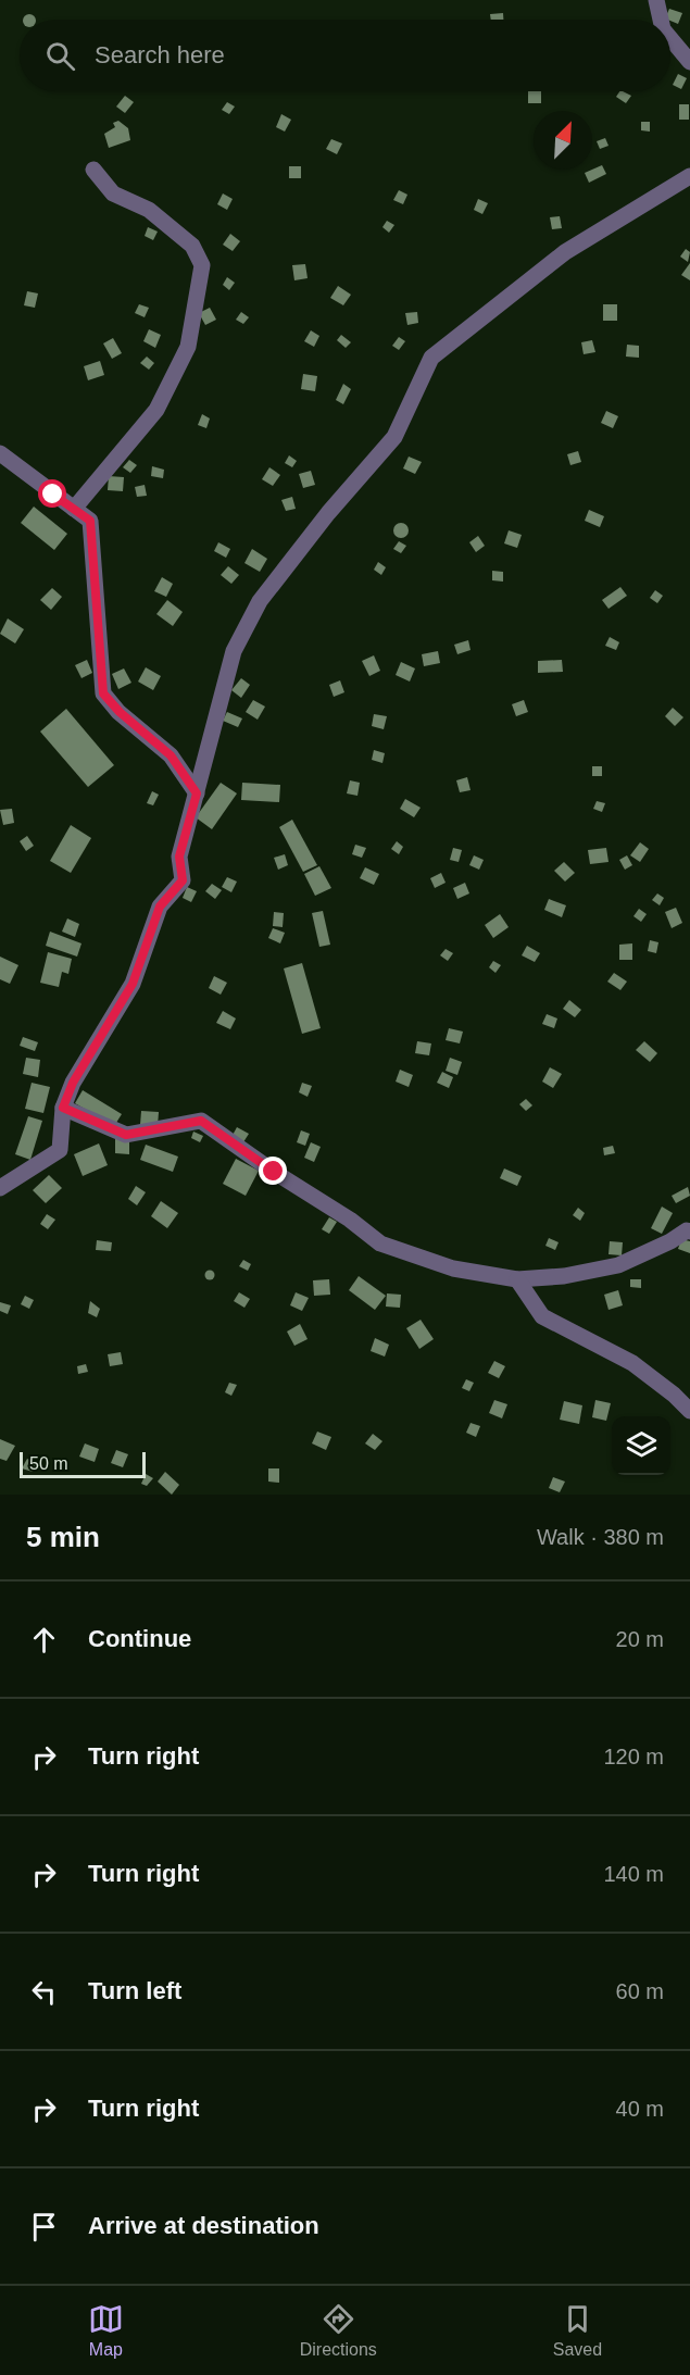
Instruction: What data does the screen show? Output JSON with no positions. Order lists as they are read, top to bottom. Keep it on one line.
{"scale_bar":"50 m","north":"top right","page":{"search":"Search here","scale":"50 m","heading":["5 min","Walk · 380 m"],"list":[["Continue","20 m"],["Turn right","120 m"],["Turn right","140 m"],["Turn left","60 m"],["Turn right","40 m"],"Arrive at destination"],"nav":["Map","Directions","Saved"]}}
